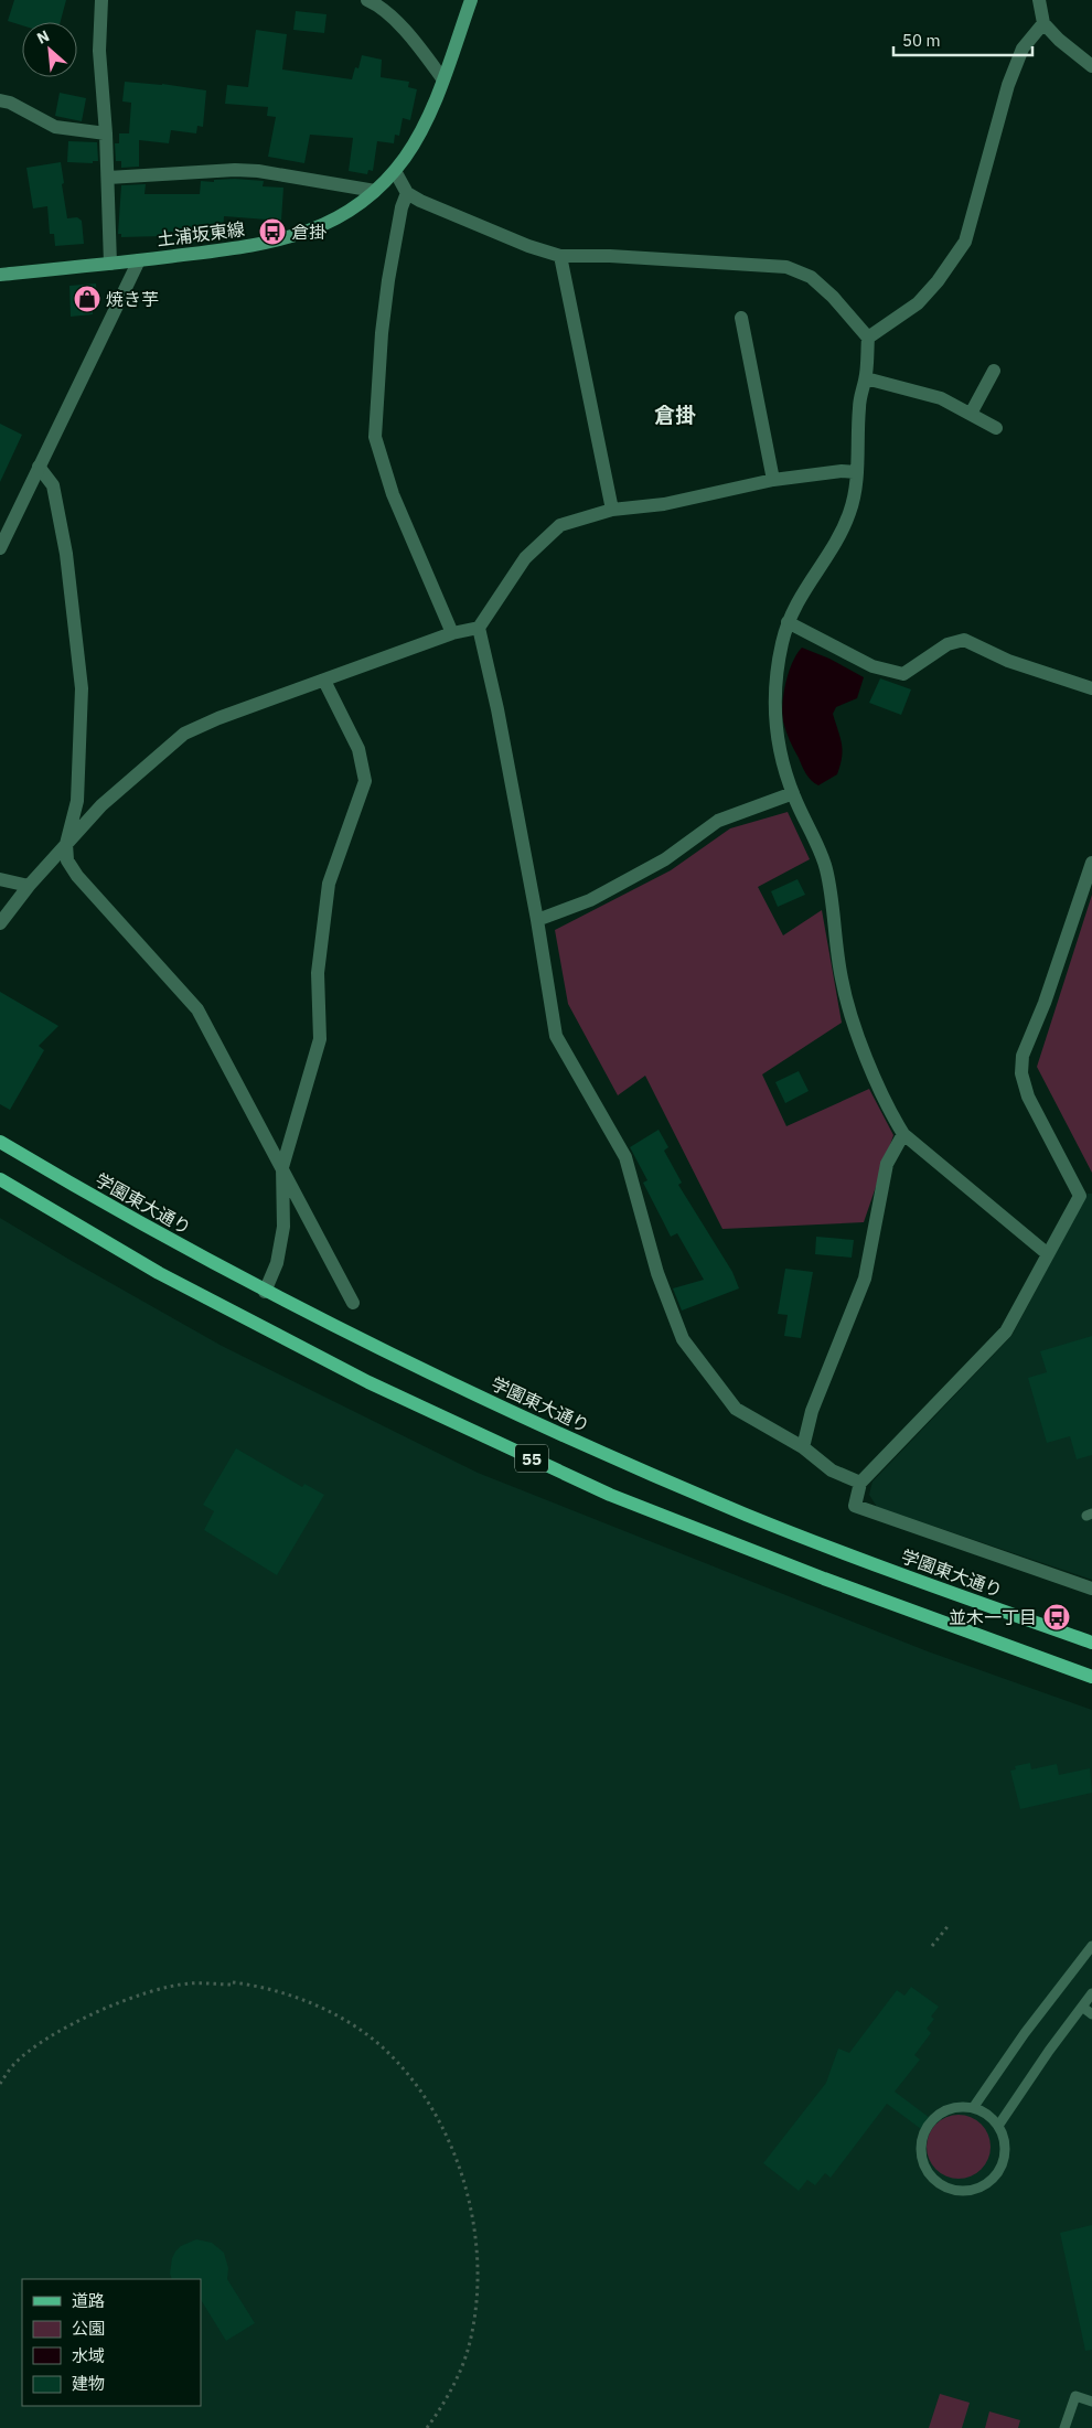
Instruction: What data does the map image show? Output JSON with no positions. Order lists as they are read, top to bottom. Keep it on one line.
{"streets":{"main road":["土浦坂東線","学園東大通り","55"]},"districts":["倉掛"],"places":{"bus stop":["倉掛","並木一丁目"],"shop":["焼き芋"]},"legend":["道路","公園","水域","建物"],"scale_bar":"50 m","north":"top left"}
